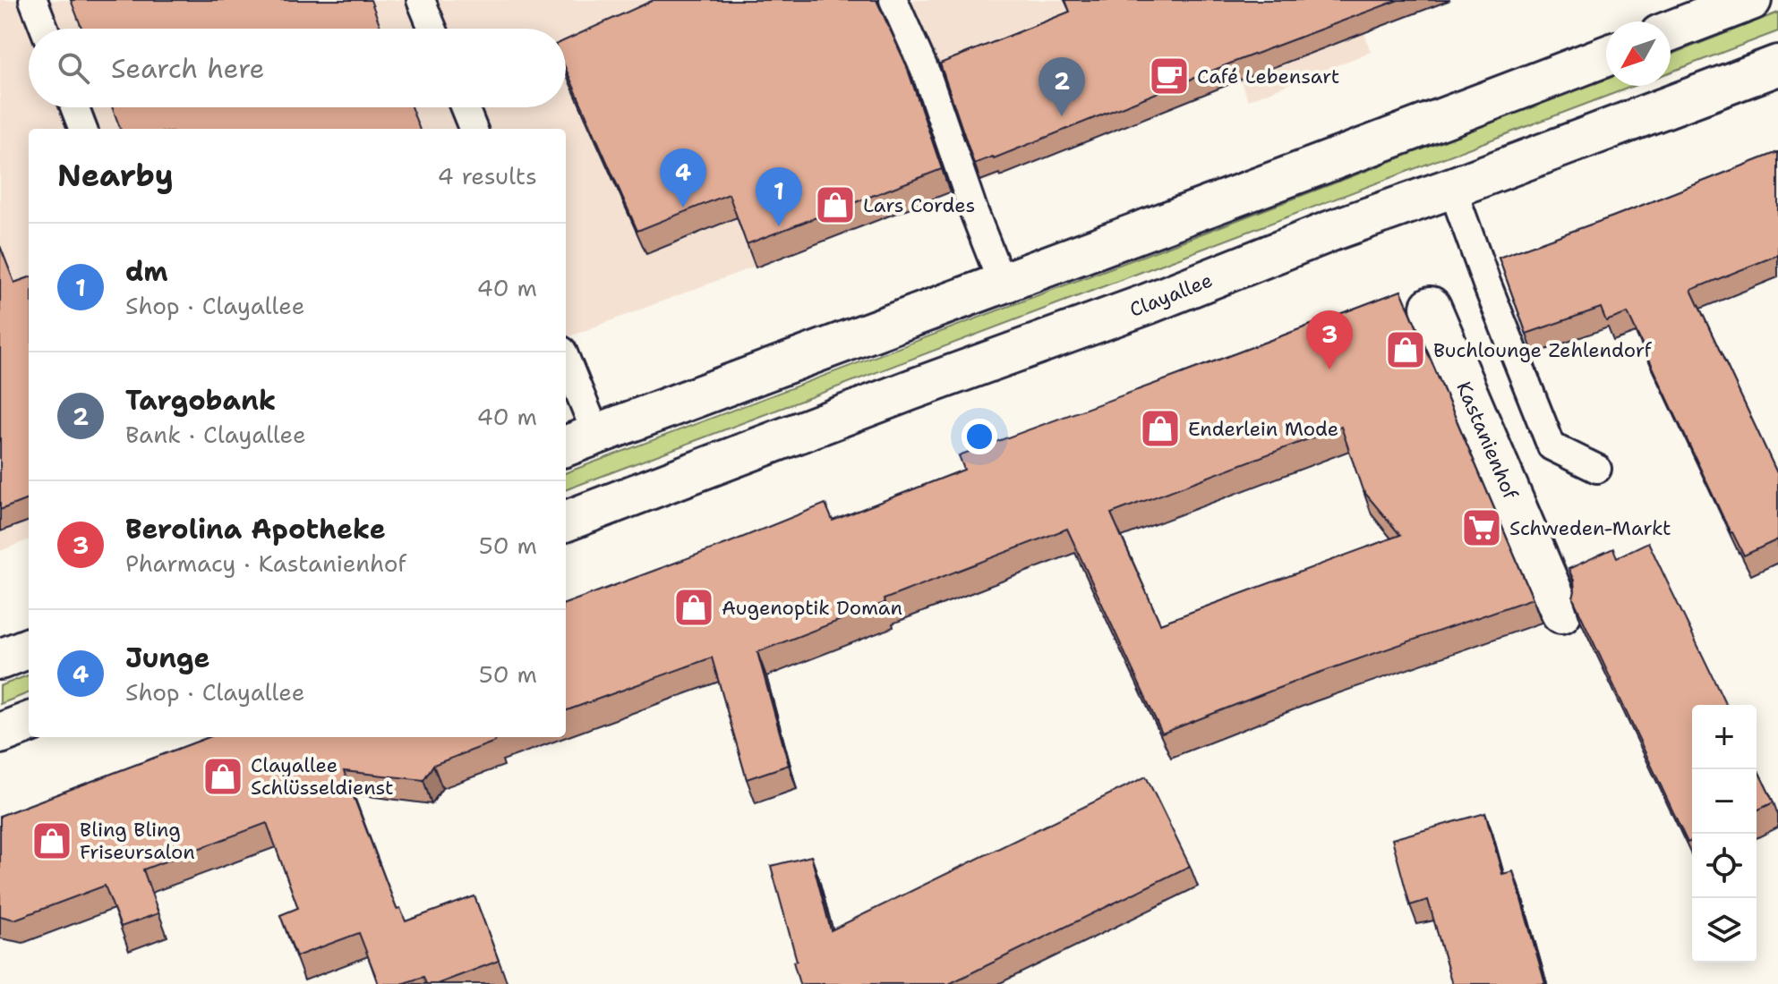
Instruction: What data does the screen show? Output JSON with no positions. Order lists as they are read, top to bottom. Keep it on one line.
{"streets":{"main road":["Clayallee","Kastanienhof"]},"places":{"cafe":["Café Lebensart"],"shop":["Lars Cordes","Buchlounge Zehlendorf","Enderlein Mode","Augenoptik Doman","Clayallee Schlüsseldienst","Bling Bling Friseursalon"],"supermarket":["Schweden-Markt"]},"north":"bottom left","page":{"search":"Search here","pins":["2","4","1","3"],"heading":["Nearby","4 results"],"list":[{"mark":"1","name":"dm","note":"Shop · Clayallee","value":"40 m"},{"mark":"2","name":"Targobank","note":"Bank · Clayallee","value":"40 m"},{"mark":"3","name":"Berolina Apotheke","note":"Pharmacy · Kastanienhof","value":"50 m"},{"mark":"4","name":"Junge","note":"Shop · Clayallee","value":"50 m"}],"map_buttons":["+","−"]}}
